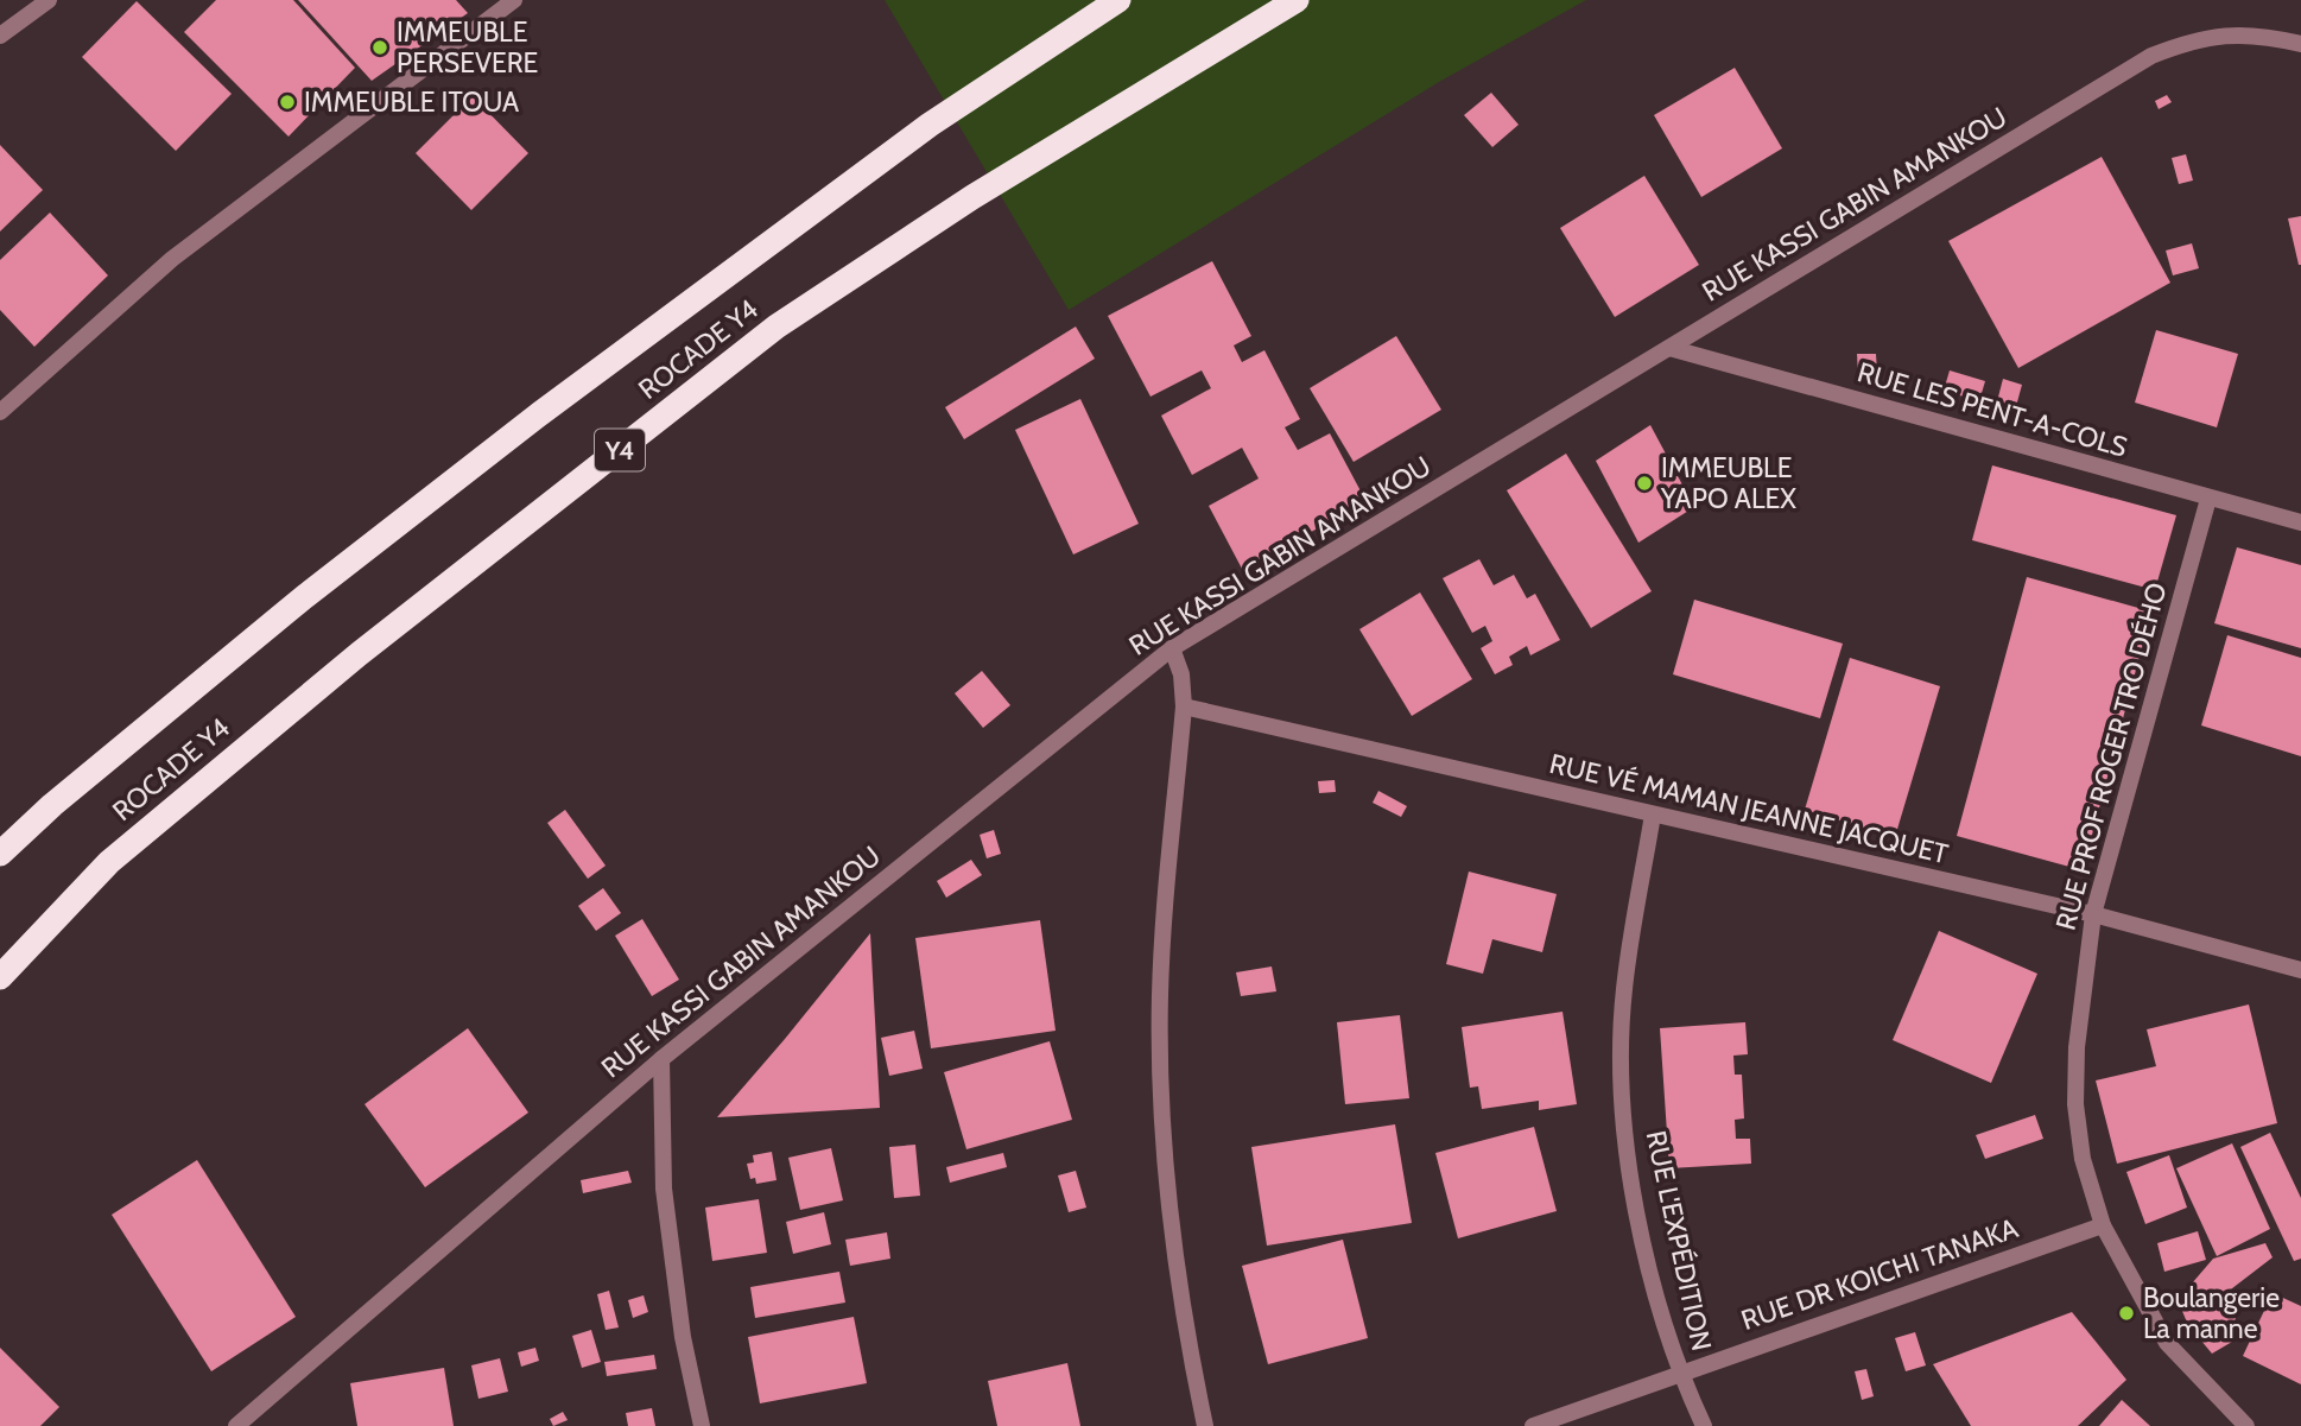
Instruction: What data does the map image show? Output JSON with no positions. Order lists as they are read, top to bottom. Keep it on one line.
{"streets":{"highway":["ROCADE Y4","Y4"],"street":["RUE KASSI GABIN AMANKOU","RUE LES PENT-A-COLS","RUE PROF ROGER TRO DÉHO","RUE VÉ MAMAN JEANNE JACQUET","RUE L'EXPÉDITION","RUE DR KOICHI TANAKA"]},"crossings":[["RUE KASSI GABIN AMANKOU","RUE LES PENT-A-COLS"],["RUE LES PENT-A-COLS","RUE PROF ROGER TRO DÉHO"],["RUE PROF ROGER TRO DÉHO","RUE VÉ MAMAN JEANNE JACQUET"],["RUE PROF ROGER TRO DÉHO","RUE DR KOICHI TANAKA"],["RUE VÉ MAMAN JEANNE JACQUET","RUE L'EXPÉDITION"],["RUE L'EXPÉDITION","RUE DR KOICHI TANAKA"]],"places":["IMMEUBLE PERSEVERE","IMMEUBLE ITOUA","IMMEUBLE YAPO ALEX","Boulangerie La manne"]}
